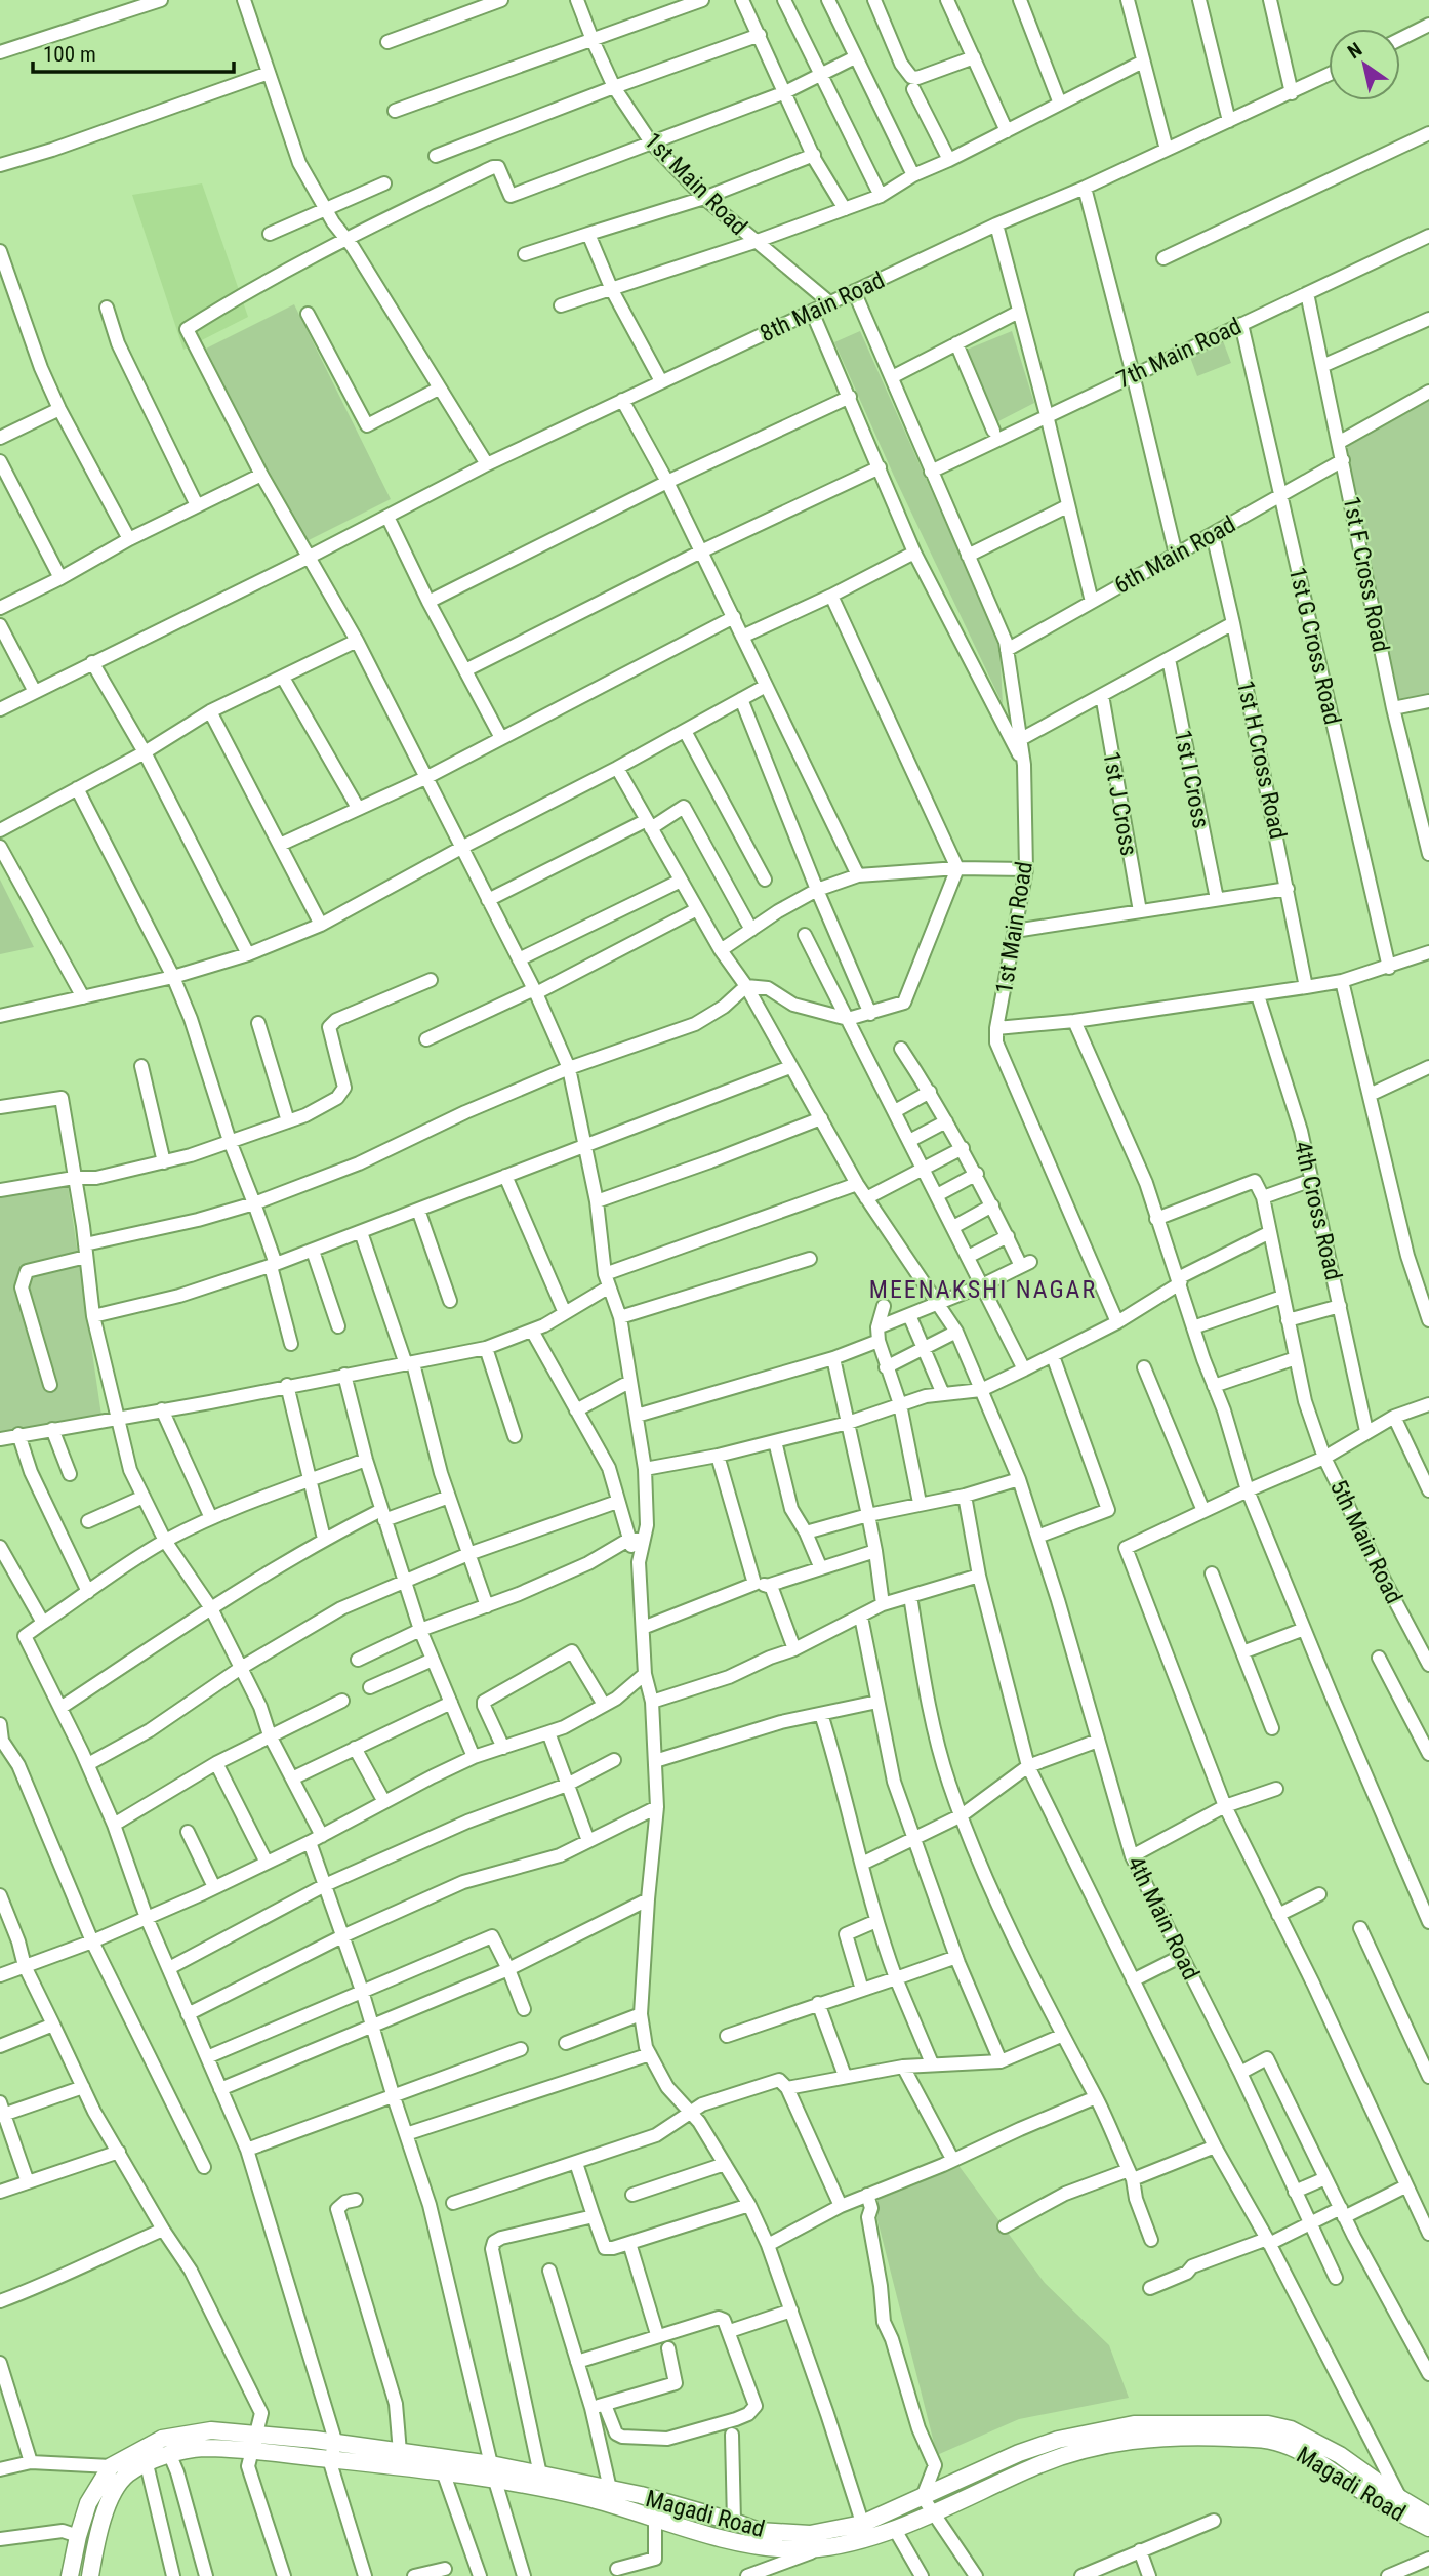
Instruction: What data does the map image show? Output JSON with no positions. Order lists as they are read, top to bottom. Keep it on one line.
{"streets":{"main road":["Magadi Road"],"street":["1st Main Road","8th Main Road","7th Main Road","6th Main Road","1st F Cross Road","1st G Cross Road","1st H Cross Road","1st I Cross","1st J Cross","4th Cross Road","5th Main Road","4th Main Road"]},"crossings":[["1st Main Road","8th Main Road"],["1st Main Road","7th Main Road"],["1st Main Road","6th Main Road"],["1st Main Road","1st G Cross Road"],["1st Main Road","1st H Cross Road"],["1st Main Road","4th Cross Road"],["7th Main Road","1st F Cross Road"],["7th Main Road","1st G Cross Road"],["6th Main Road","1st F Cross Road"],["6th Main Road","1st G Cross Road"],["6th Main Road","1st H Cross Road"]],"districts":["MEENAKSHI NAGAR"],"scale_bar":"100 m","north":"top left"}
